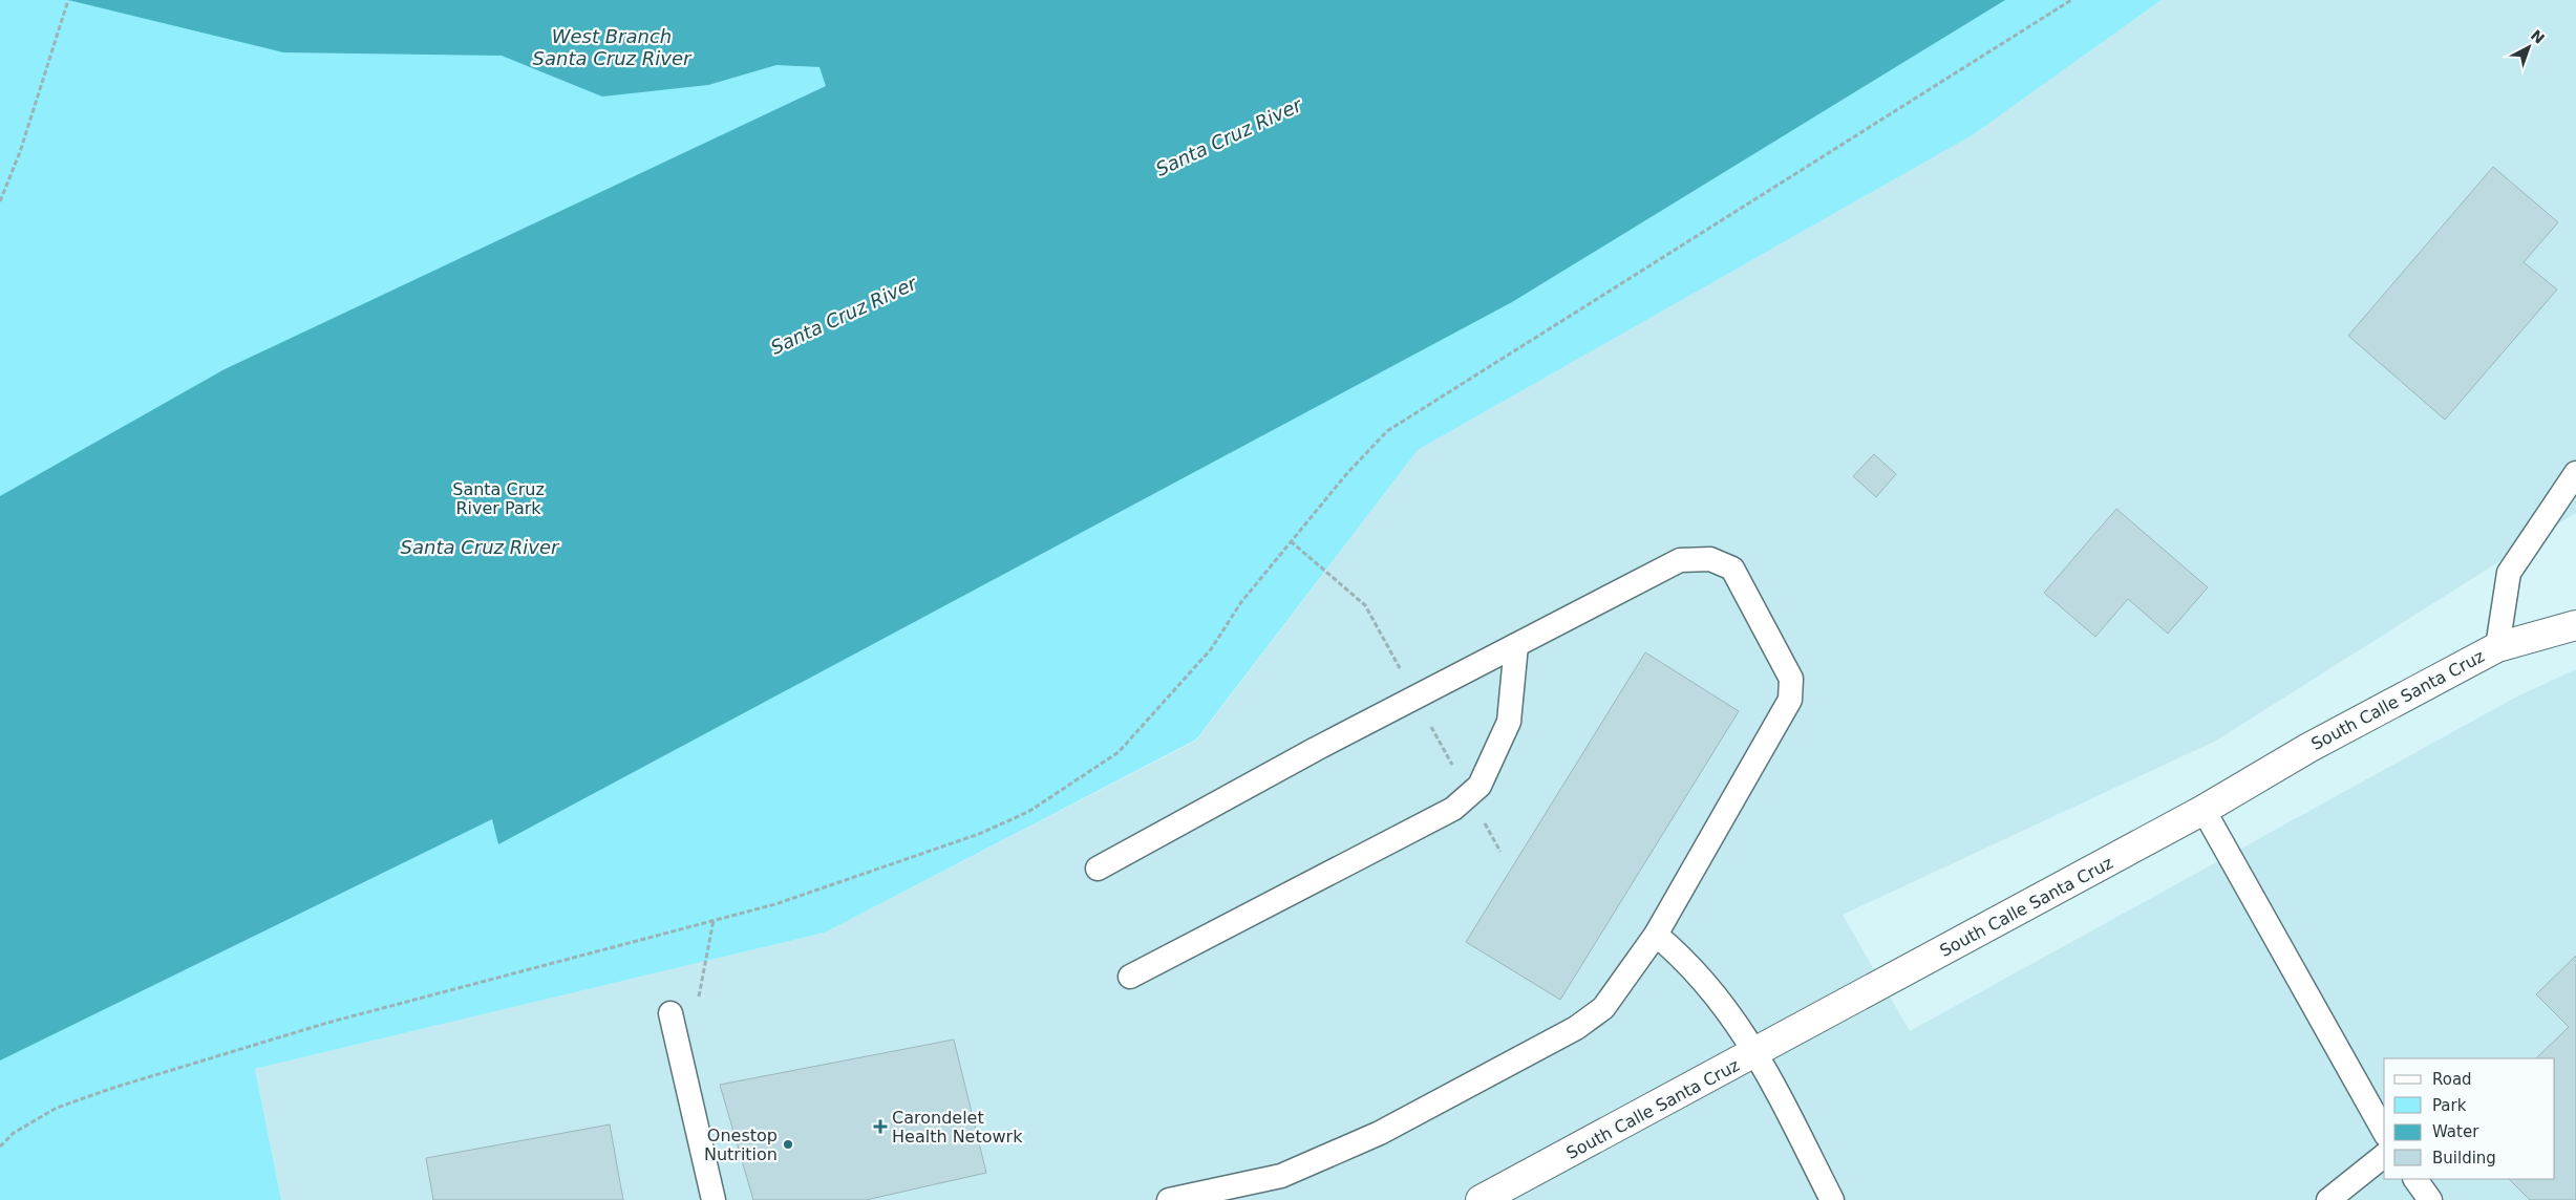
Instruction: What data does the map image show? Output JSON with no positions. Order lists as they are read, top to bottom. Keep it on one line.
{"streets":{"street":["South Calle Santa Cruz"]},"water":["West Branch Santa Cruz River","Santa Cruz River"],"parks":["Santa Cruz River Park"],"places":{"health":["Carondelet Health Netowrk"],"other":["Onestop Nutrition"]},"legend":["Road","Park","Water","Building"],"north":"top right"}
